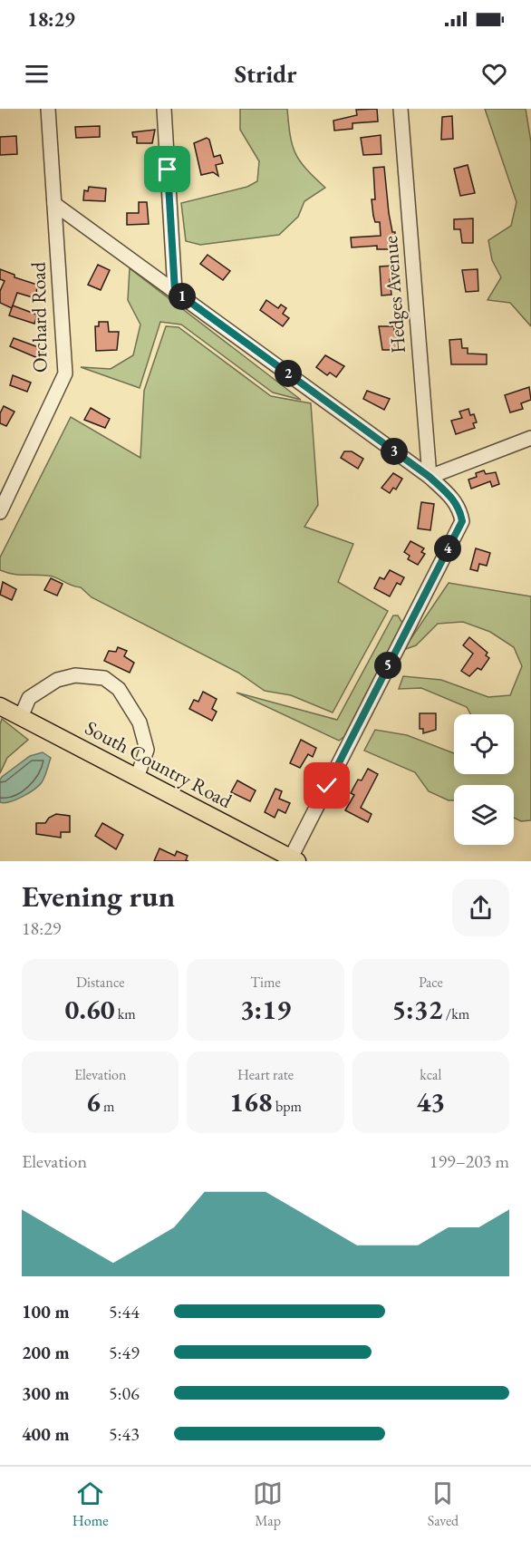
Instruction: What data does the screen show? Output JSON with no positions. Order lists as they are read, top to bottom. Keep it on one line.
{"streets":{"main road":["South Country Road"],"street":["Hedges Avenue","Orchard Road"]},"page":{"status":"18:29","header":"Stridr","pins":["1","2","3","4","5"],"heading":["Evening run","18:29"],"stats":[["Distance","0.60 km"],["Time","3:19"],["Pace","5:32 /km"],["Elevation","6 m"],["Heart rate","168 bpm"],["kcal","43"]],"chart":["Elevation","199–203 m"],"list":[{"name":"100 m","note":"5:44"},{"name":"200 m","note":"5:49"},{"name":"300 m","note":"5:06"},{"name":"400 m","note":"5:43"}],"tabs":["Home","Map","Saved"]}}
